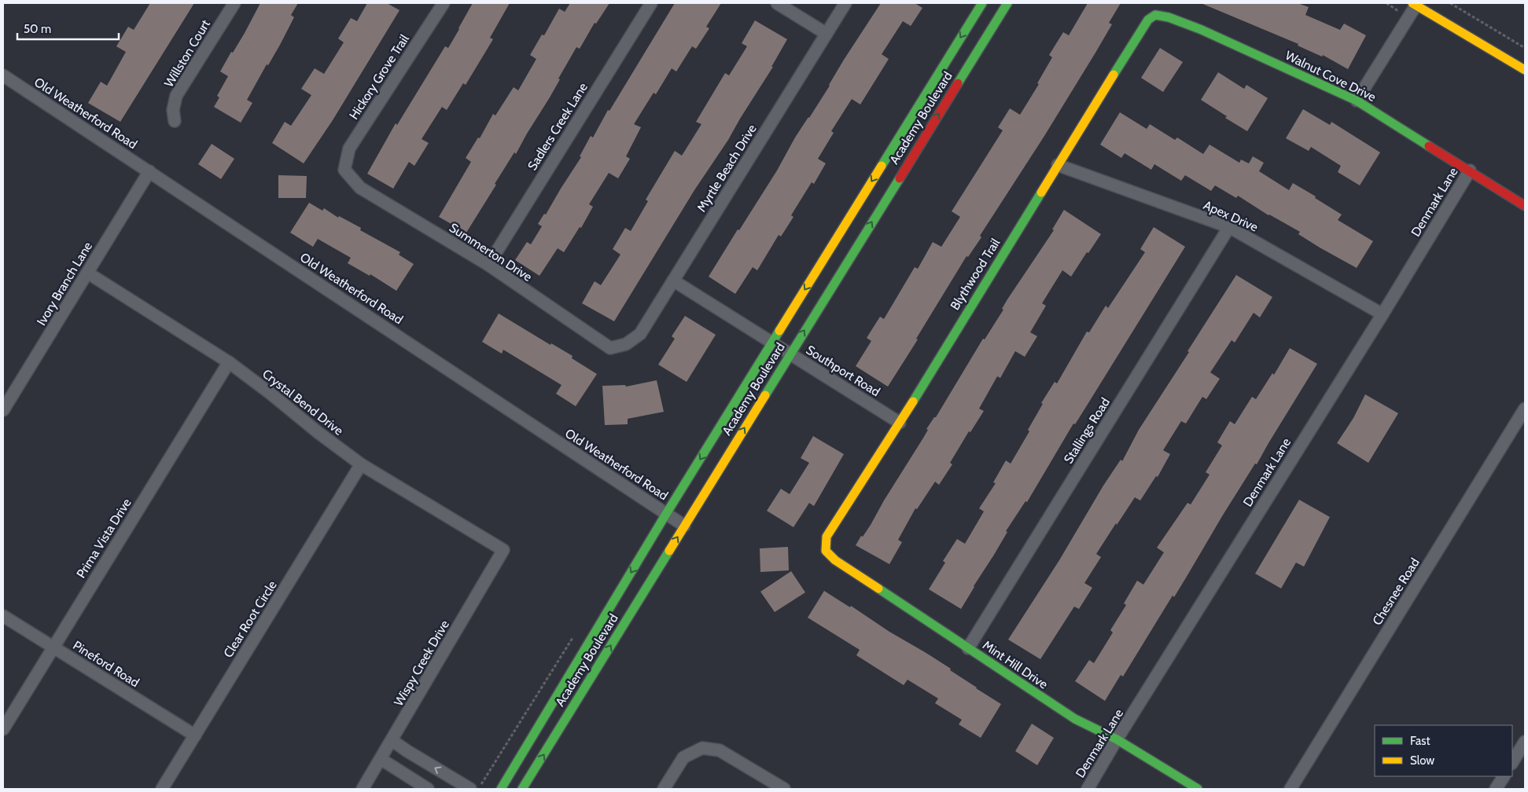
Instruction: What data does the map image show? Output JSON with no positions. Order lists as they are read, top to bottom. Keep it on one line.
{"streets":{"main road":["Walnut Cove Drive","Academy Boulevard","Blythwood Trail","Mint Hill Drive"],"street":["Willston Court","Hickory Grove Trail","Old Weatherford Road","Sadlers Creek Lane","Myrtle Beach Drive","Denmark Lane","Apex Drive","Summerton Drive","Ivory Branch Lane","Southport Road","Crystal Bend Drive","Stallings Road","Prima Vista Drive","Chesnee Road","Clear Root Circle","Wispy Creek Drive","Pineford Road"]},"crossings":[["Walnut Cove Drive","Denmark Lane"],["Walnut Cove Drive","Blythwood Trail"],["Hickory Grove Trail","Summerton Drive"],["Old Weatherford Road","Academy Boulevard"],["Old Weatherford Road","Ivory Branch Lane"],["Academy Boulevard","Southport Road"],["Sadlers Creek Lane","Summerton Drive"],["Myrtle Beach Drive","Summerton Drive"],["Myrtle Beach Drive","Southport Road"],["Denmark Lane","Apex Drive"],["Denmark Lane","Mint Hill Drive"],["Apex Drive","Blythwood Trail"],["Apex Drive","Stallings Road"],["Blythwood Trail","Southport Road"],["Blythwood Trail","Mint Hill Drive"],["Ivory Branch Lane","Crystal Bend Drive"],["Crystal Bend Drive","Prima Vista Drive"],["Crystal Bend Drive","Clear Root Circle"],["Crystal Bend Drive","Wispy Creek Drive"],["Stallings Road","Mint Hill Drive"],["Prima Vista Drive","Pineford Road"],["Clear Root Circle","Pineford Road"]],"legend":["Fast","Slow"],"scale_bar":"50 m"}
